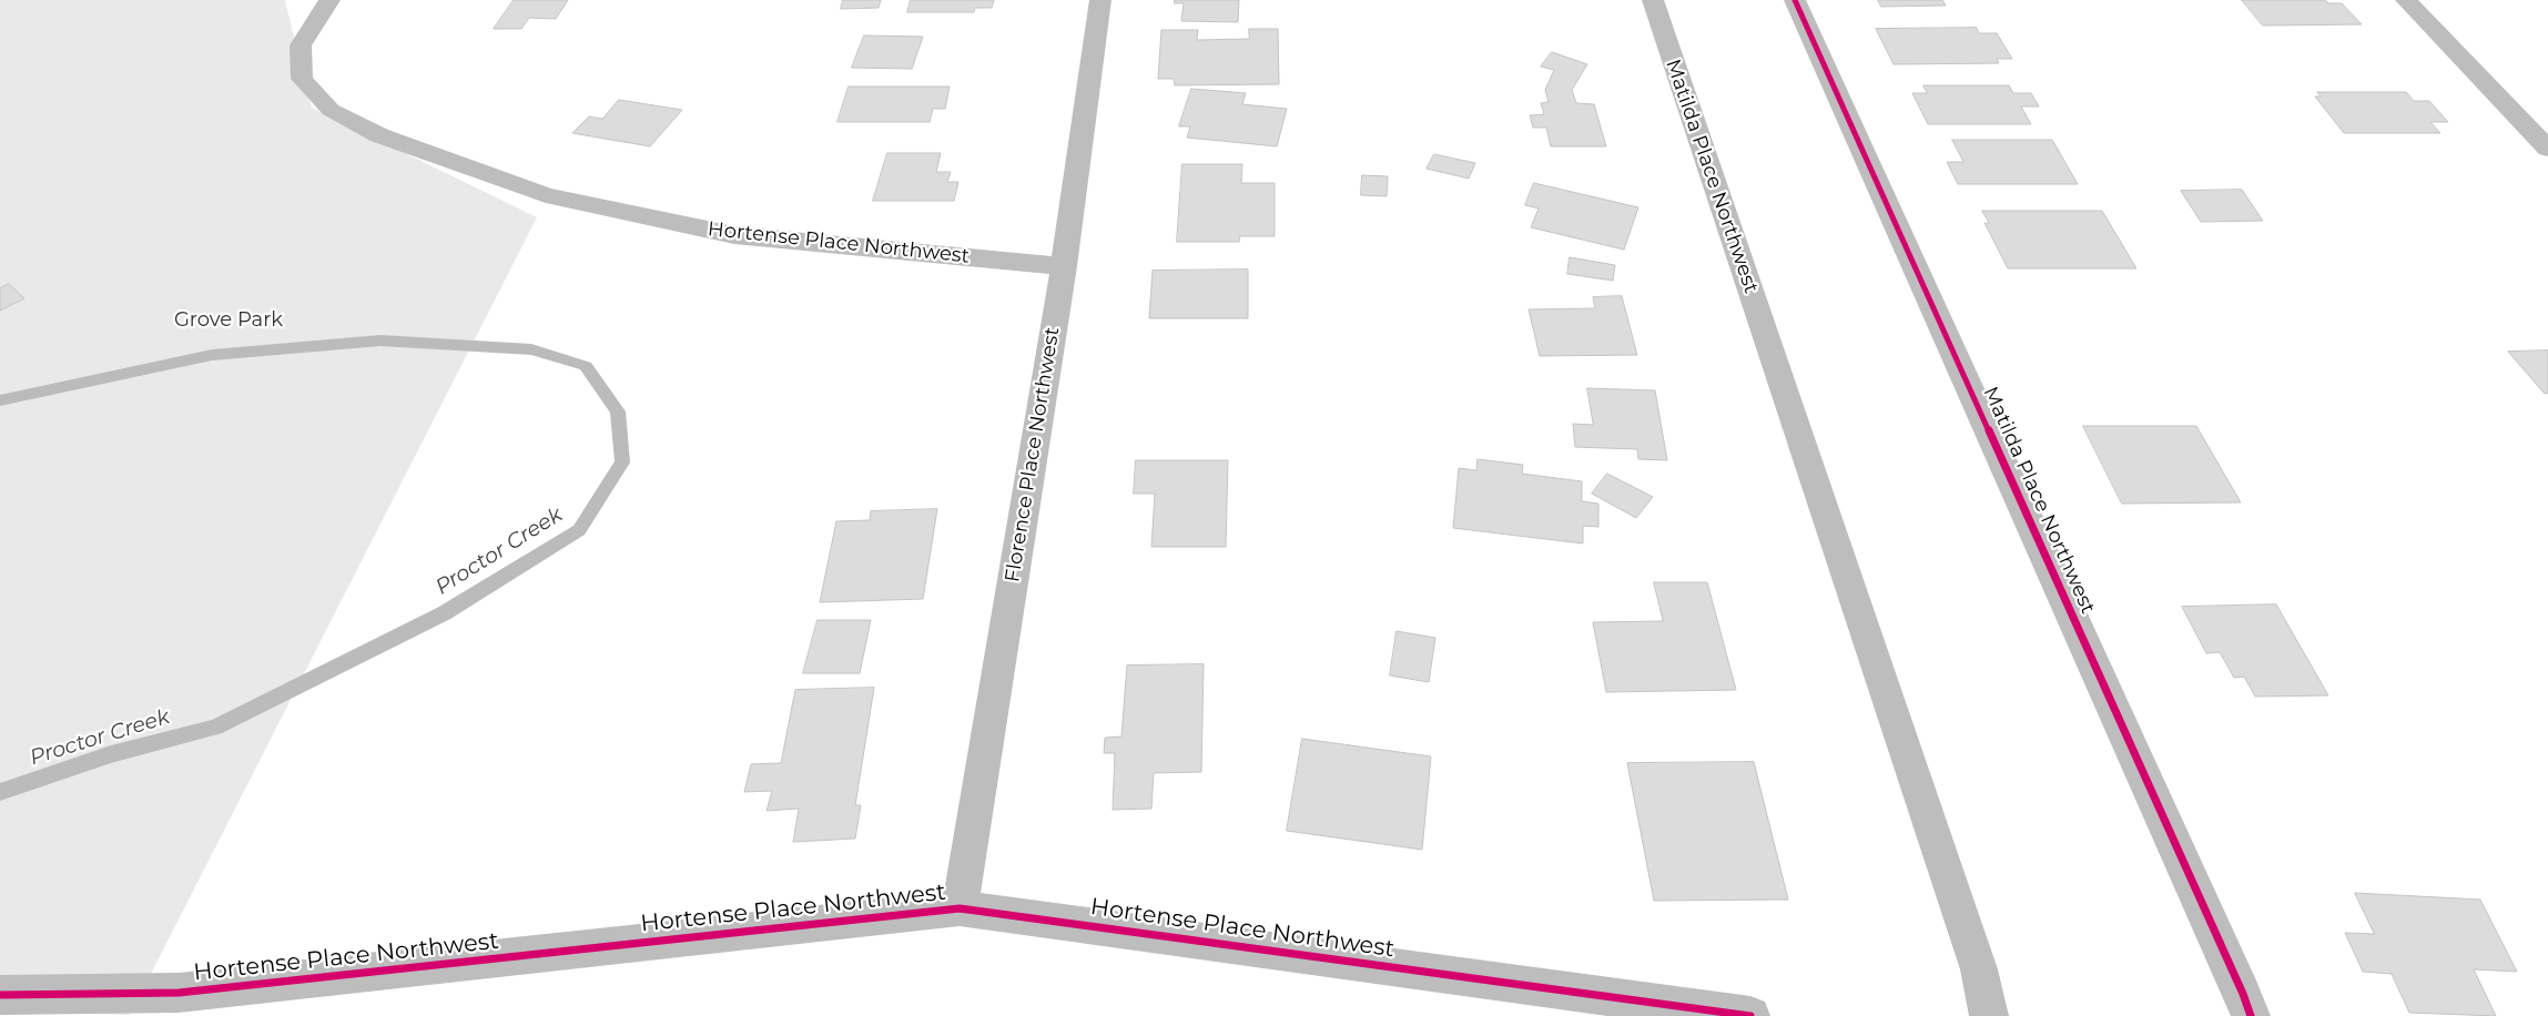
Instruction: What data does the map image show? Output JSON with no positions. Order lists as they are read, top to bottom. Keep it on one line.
{"streets":{"street":["Matilda Place Northwest","Hortense Place Northwest","Florence Place Northwest"]},"crossings":[["Hortense Place Northwest","Florence Place Northwest"]],"water":["Proctor Creek"],"parks":["Grove Park"]}
